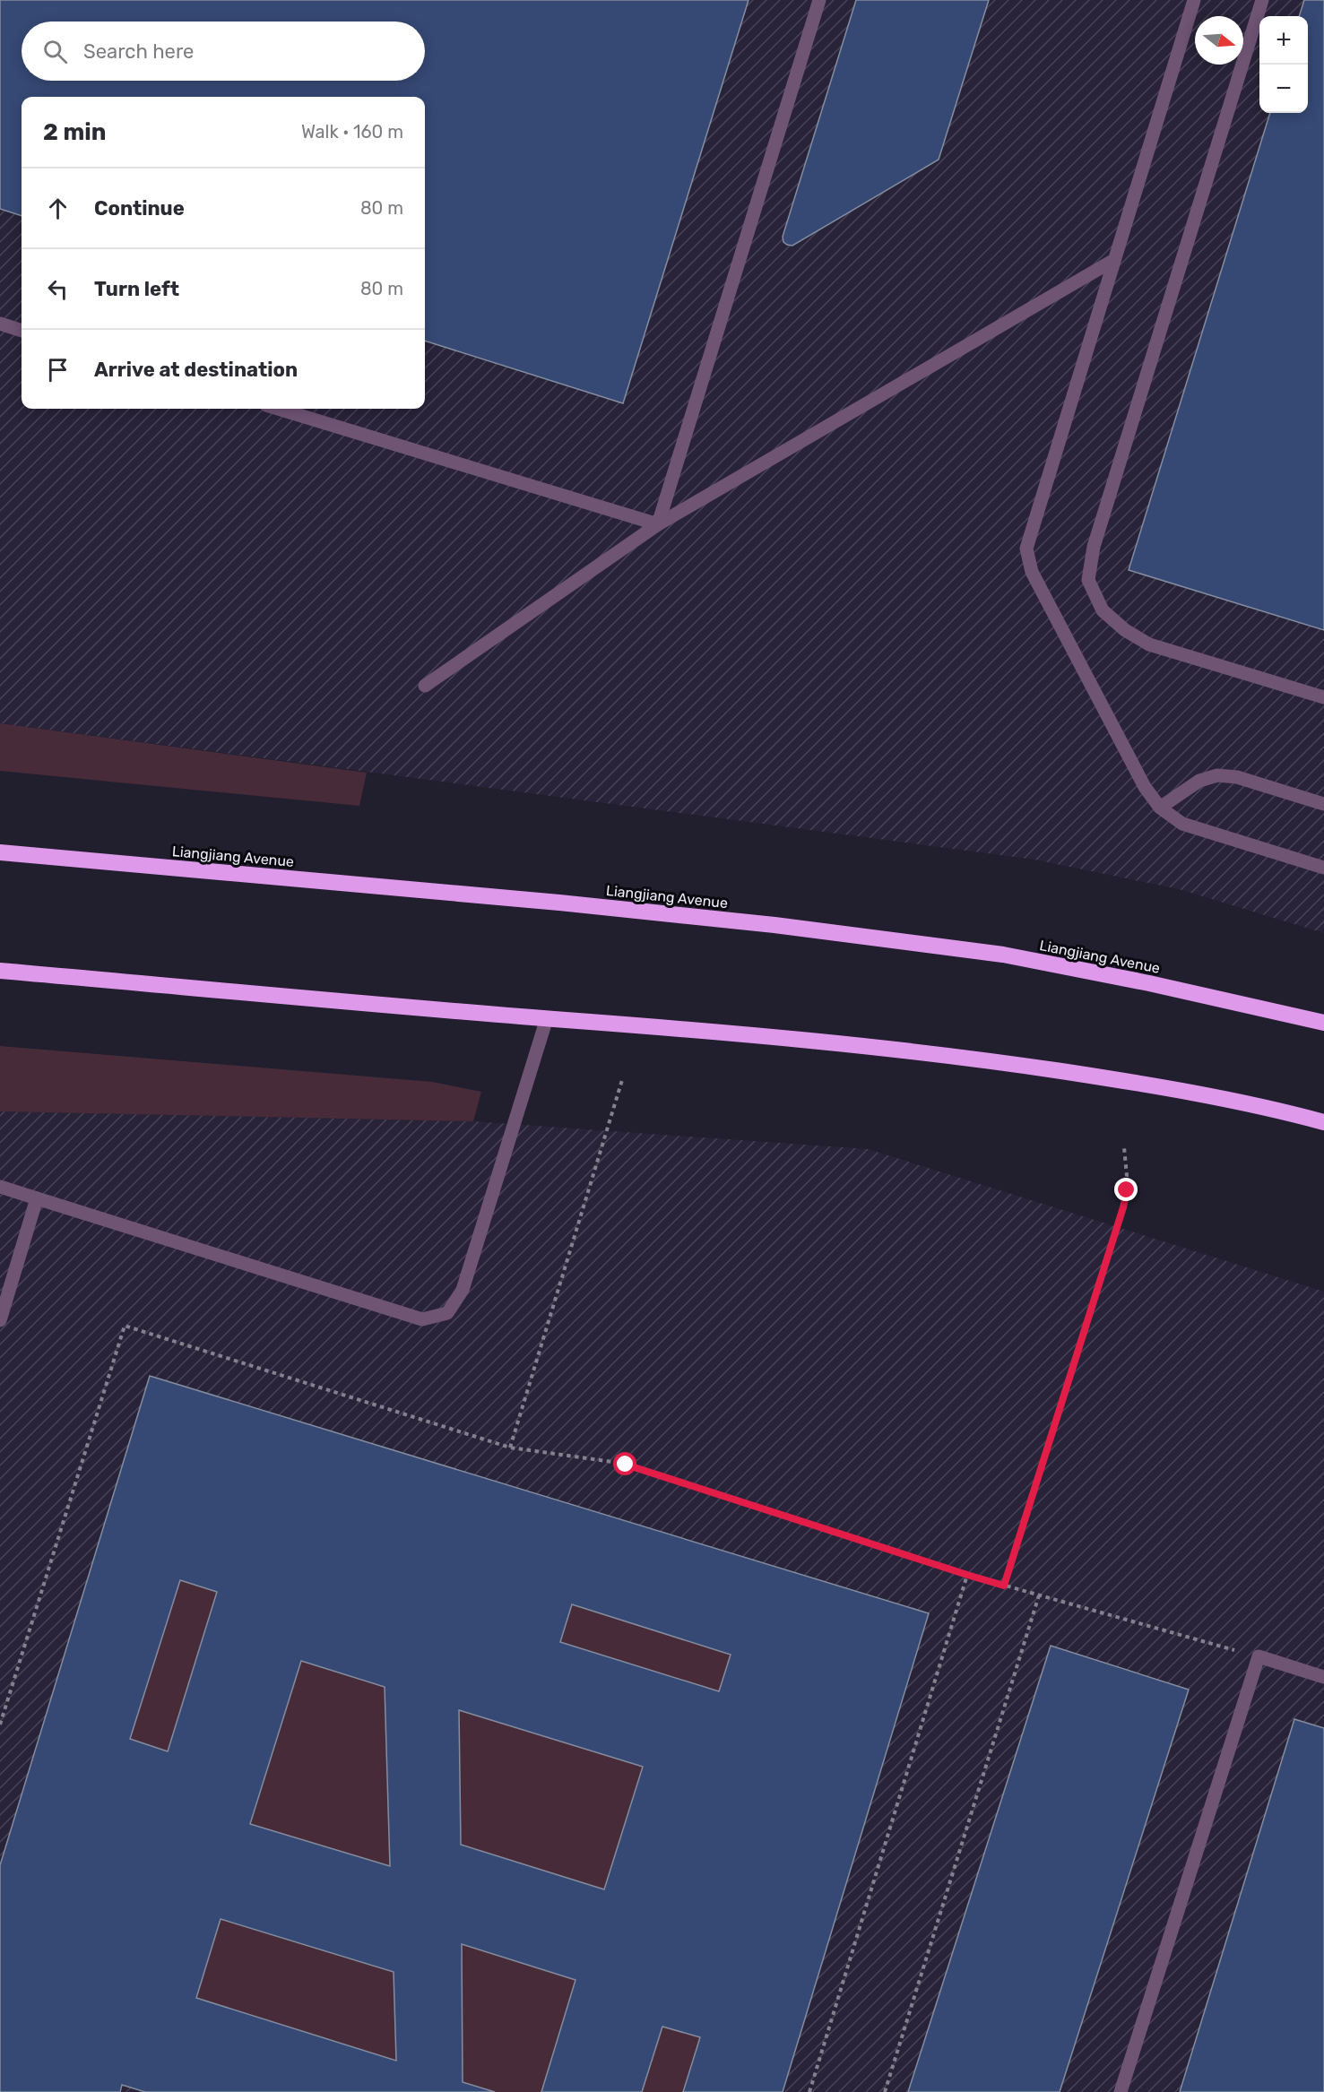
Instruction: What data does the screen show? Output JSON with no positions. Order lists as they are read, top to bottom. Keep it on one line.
{"streets":{"highway":["Liangjiang Avenue"]},"north":"right","page":{"map_buttons":["+","−"],"search":"Search here","heading":["2 min","Walk · 160 m"],"list":[["Continue","80 m"],["Turn left","80 m"],"Arrive at destination"]}}
